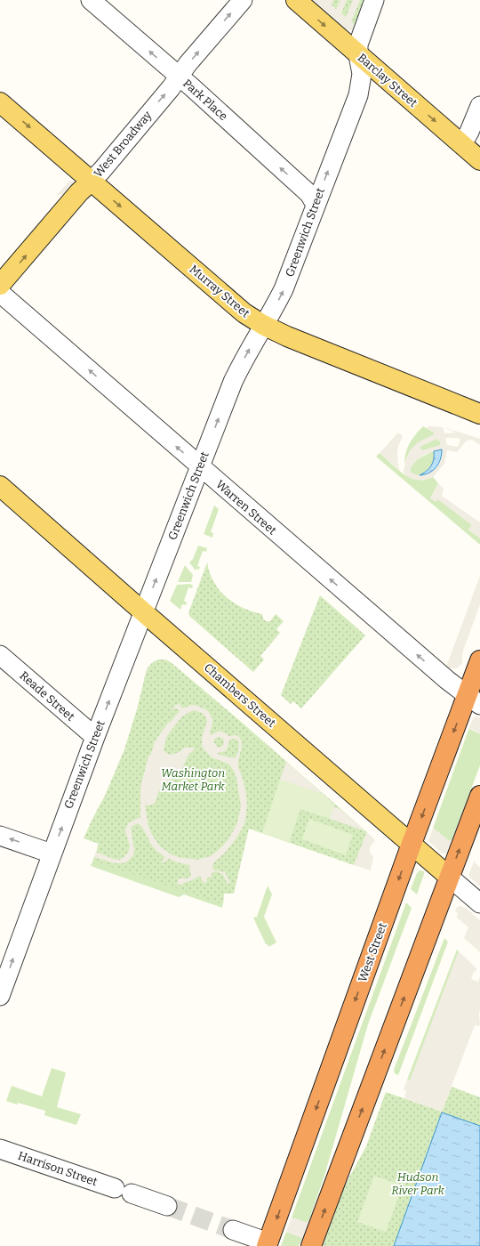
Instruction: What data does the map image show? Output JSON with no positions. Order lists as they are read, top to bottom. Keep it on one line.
{"streets":{"highway":["West Street"],"main road":["Barclay Street","West Broadway","Murray Street","Chambers Street"],"street":["Park Place","Greenwich Street","Warren Street","Reade Street","Harrison Street"]},"crossings":[["Barclay Street","Greenwich Street"],["Park Place","West Broadway"],["Park Place","Greenwich Street"],["West Broadway","Murray Street"],["Greenwich Street","Murray Street"],["Greenwich Street","Warren Street"],["Greenwich Street","Chambers Street"],["Greenwich Street","Reade Street"],["Warren Street","West Street"],["Chambers Street","West Street"]],"one_way":["Barclay Street","Park Place","West Broadway","Greenwich Street","Murray Street","Warren Street"],"parks":["Washington Market Park","Hudson River Park"]}
